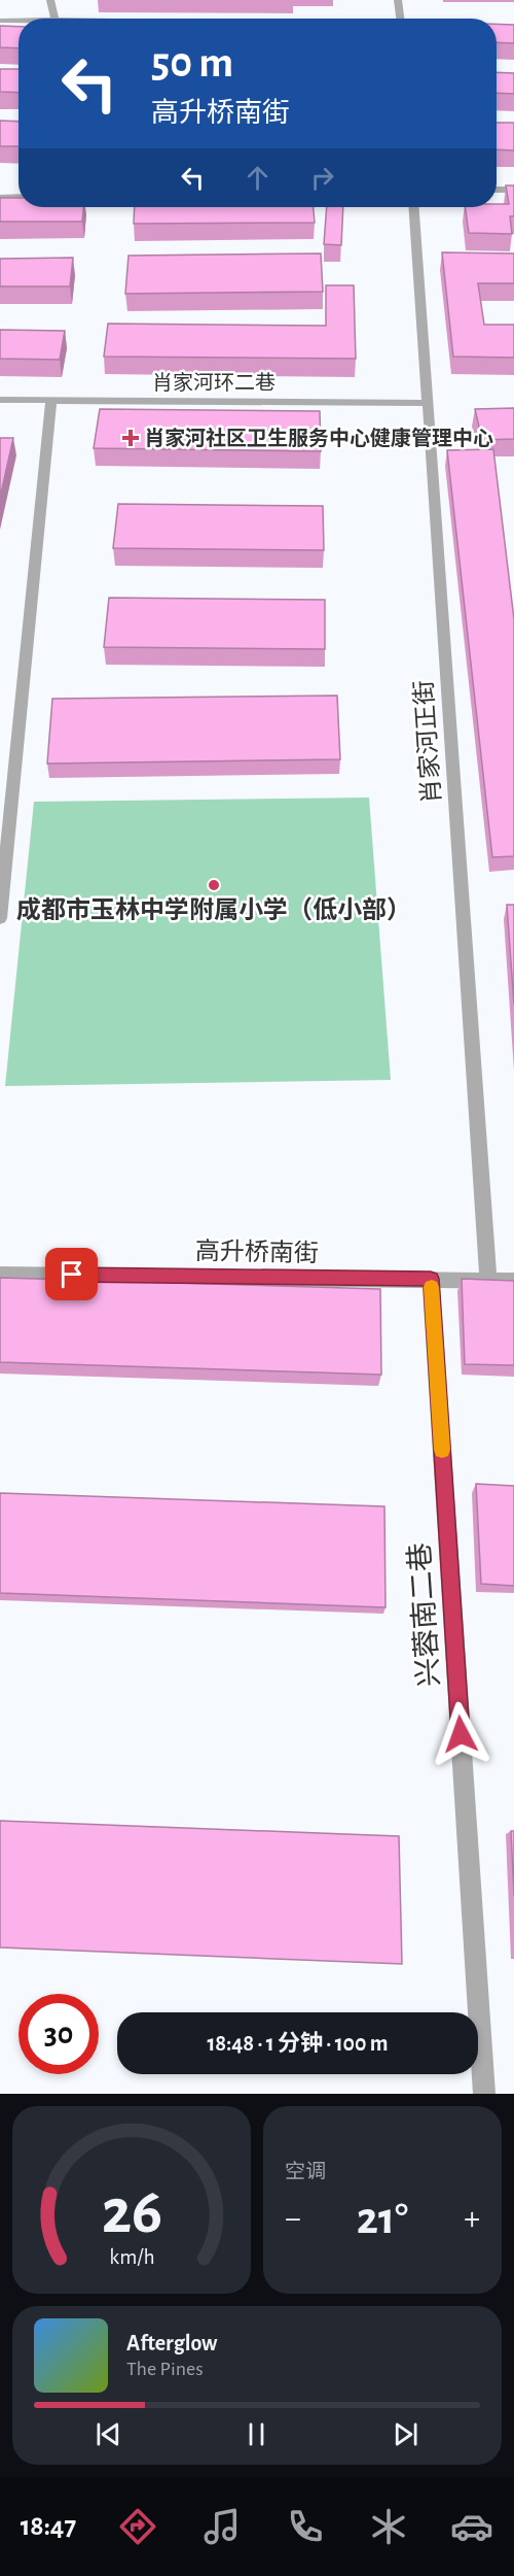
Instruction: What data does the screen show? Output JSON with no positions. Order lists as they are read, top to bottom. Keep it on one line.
{"streets":{"street":["肖家河环二巷","肖家河正街","高升桥南街","兴蓉南二巷"]},"crossings":[["肖家河环二巷","肖家河正街"],["肖家河正街","高升桥南街"],["高升桥南街","兴蓉南二巷"]],"places":{"health":["肖家河社区卫生服务中心健康管理中心"],"other":["成都市玉林中学附属小学（低小部）"]},"page":{"turn":["50 m","高升桥南街"],"limit":"30","trip":"18:48 · 1 分钟 · 100 m","tile":"空调","heat":["−","21°","+"],"song":["Afterglow","The Pines"],"tabs":"18:47","gauge":["26","km/h"]}}
